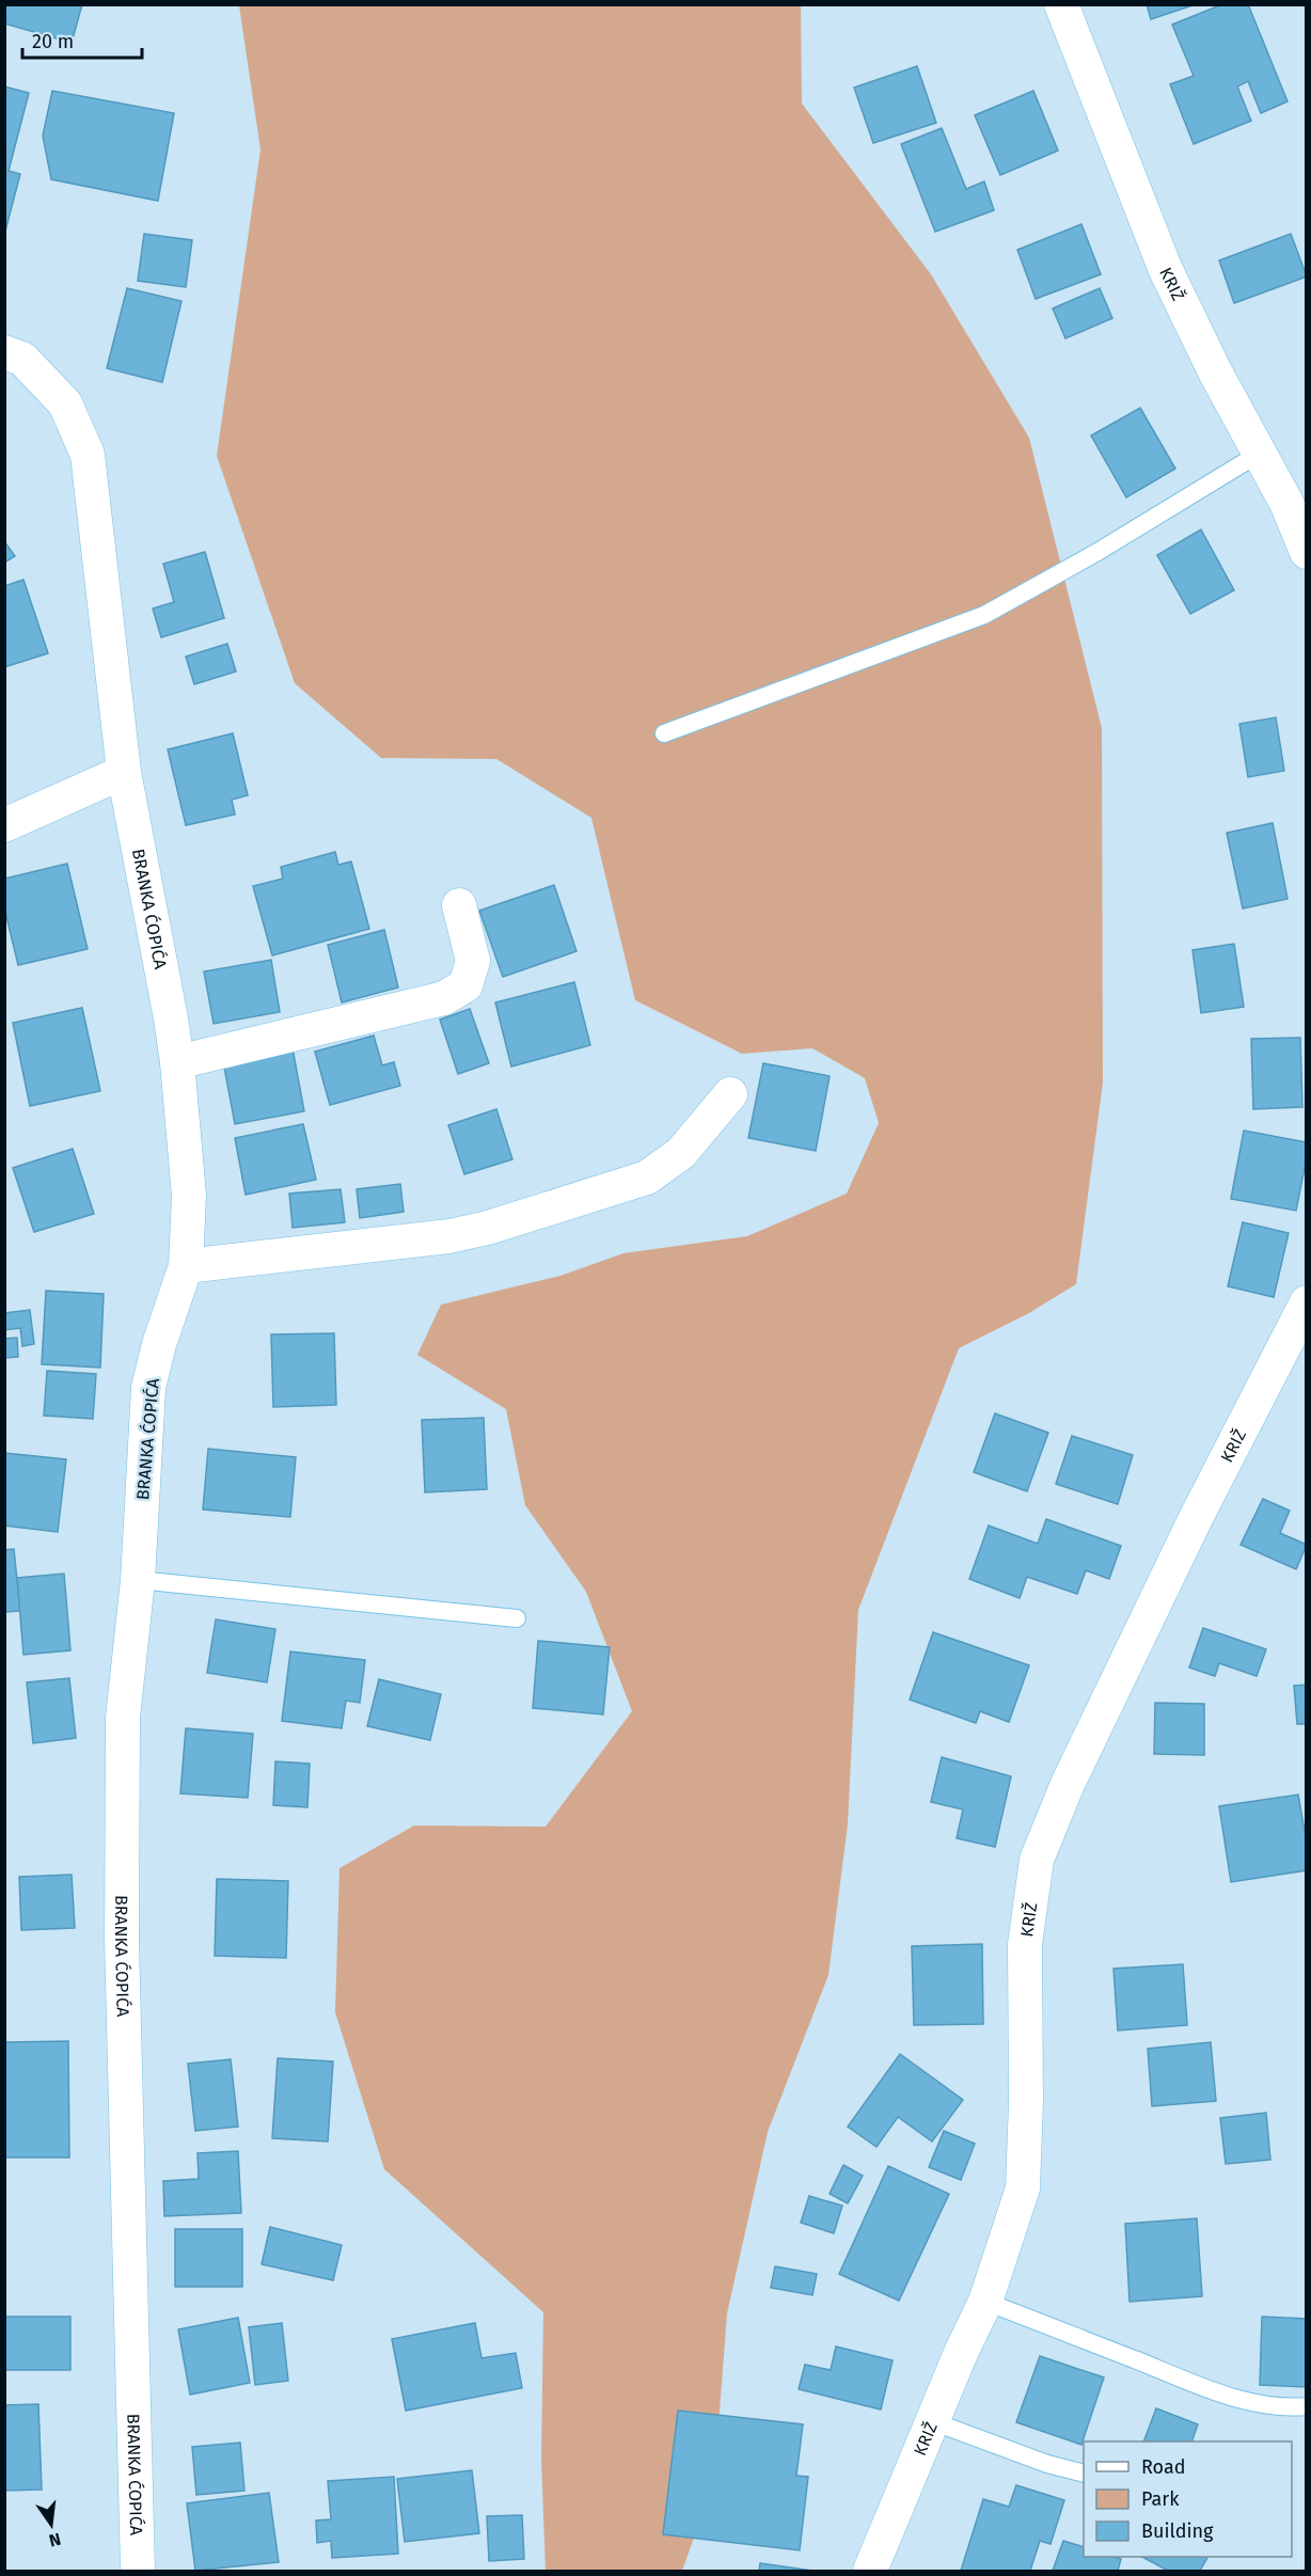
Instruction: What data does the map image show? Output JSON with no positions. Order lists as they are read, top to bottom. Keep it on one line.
{"streets":{"street":["KRIŽ","BRANKA ĆOPIĆA"]},"legend":["Road","Park","Building"],"scale_bar":"20 m","north":"bottom"}
